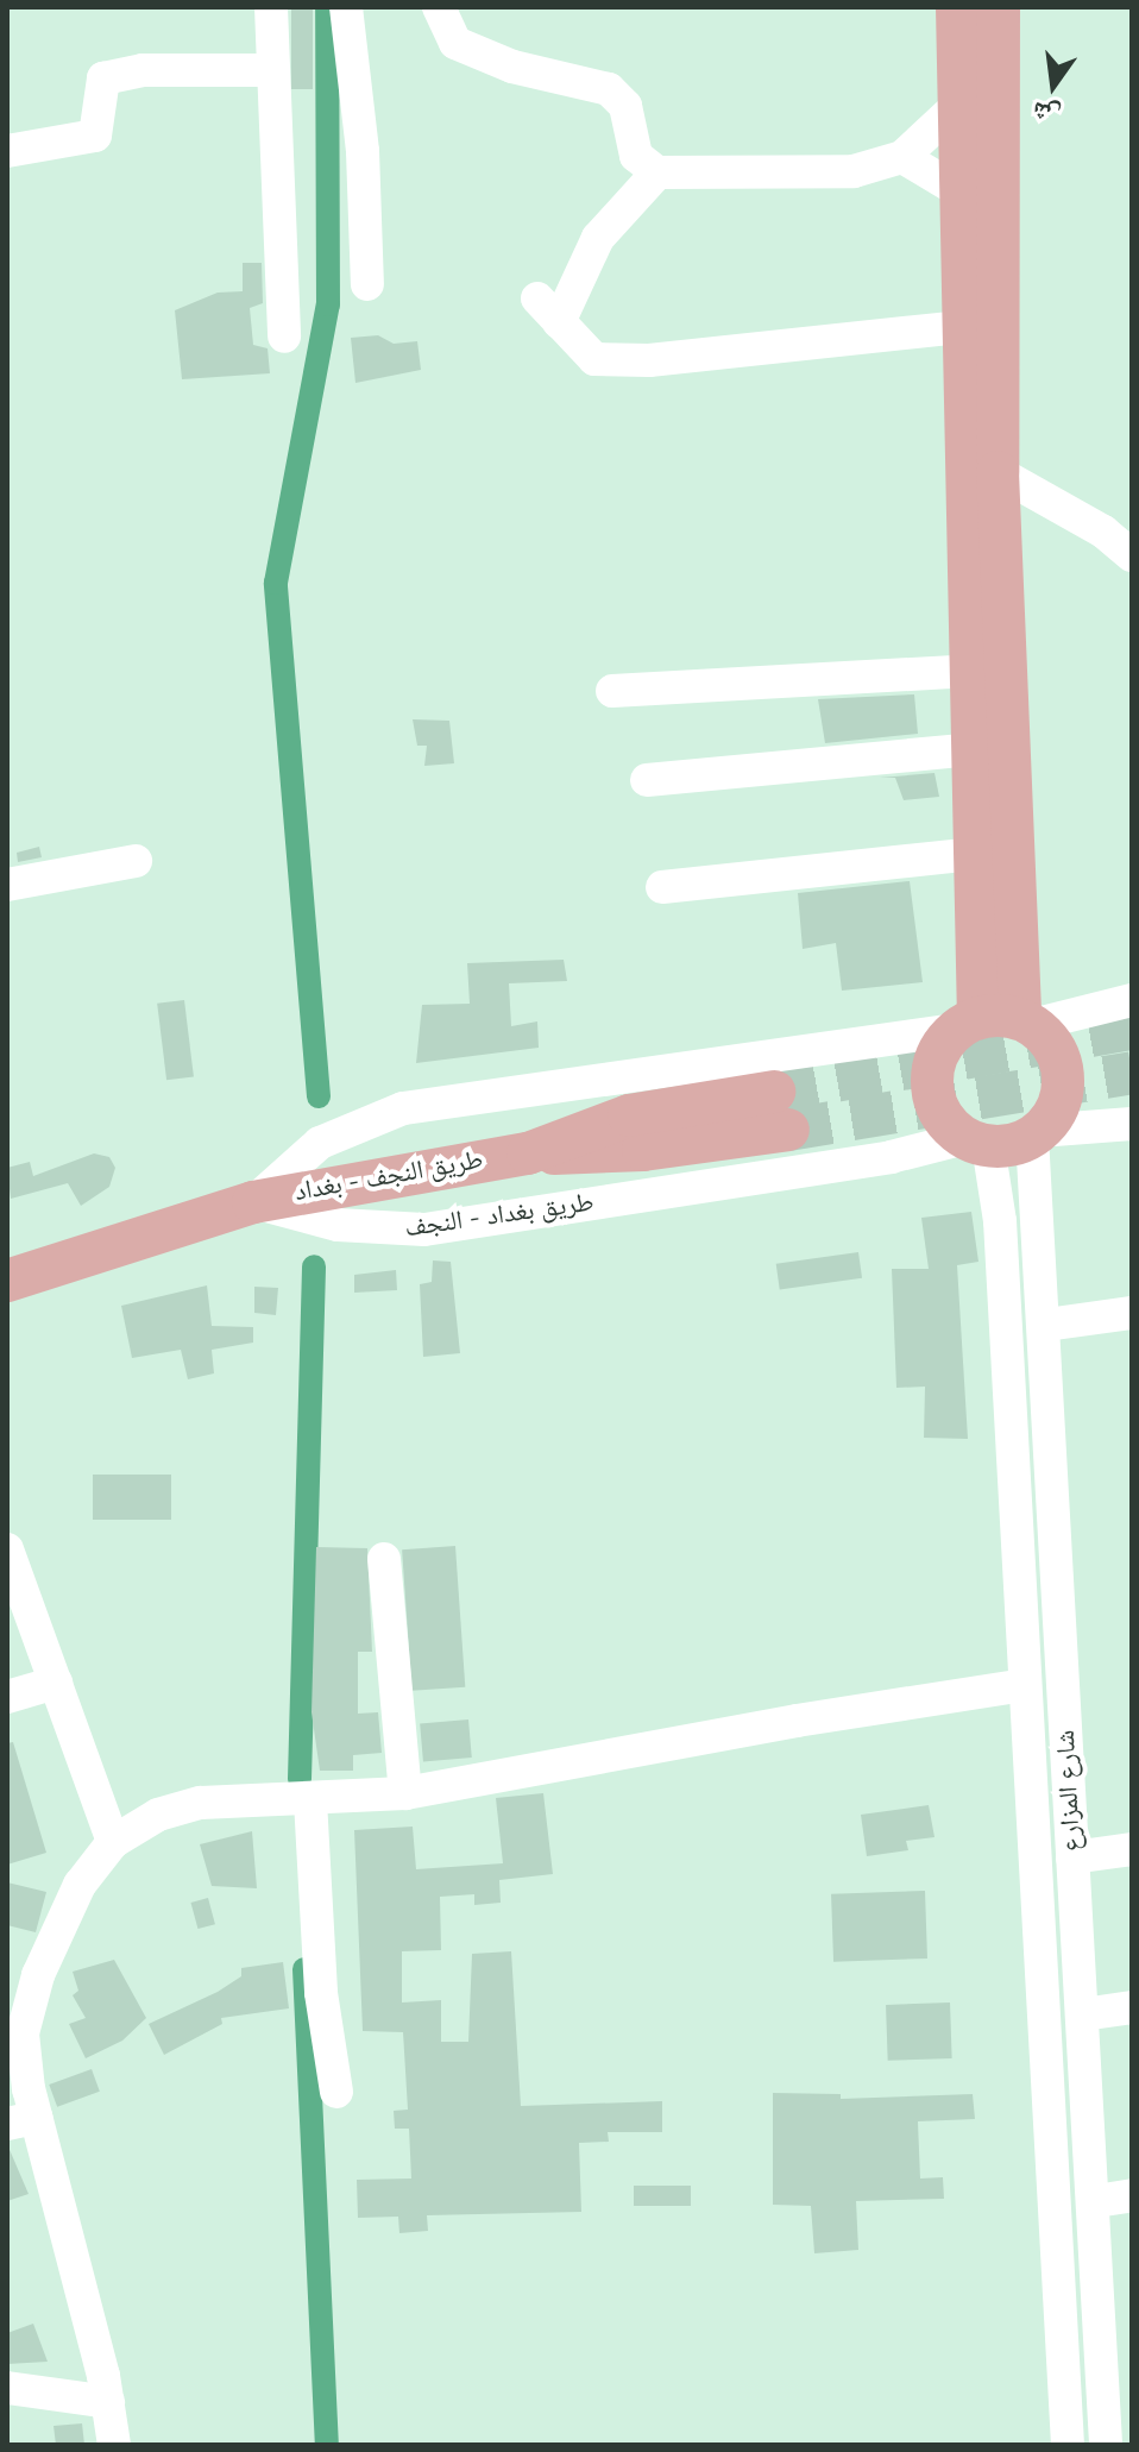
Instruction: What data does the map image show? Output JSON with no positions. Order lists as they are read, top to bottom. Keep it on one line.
{"streets":{"main road":["طريق النجف - بغداد","طريق بغداد - النجف"],"street":["شارع المزارع"]},"crossings":[["طريق النجف - بغداد","طريق بغداد - النجف"],["طريق بغداد - النجف","شارع المزارع"]],"north":"bottom"}
